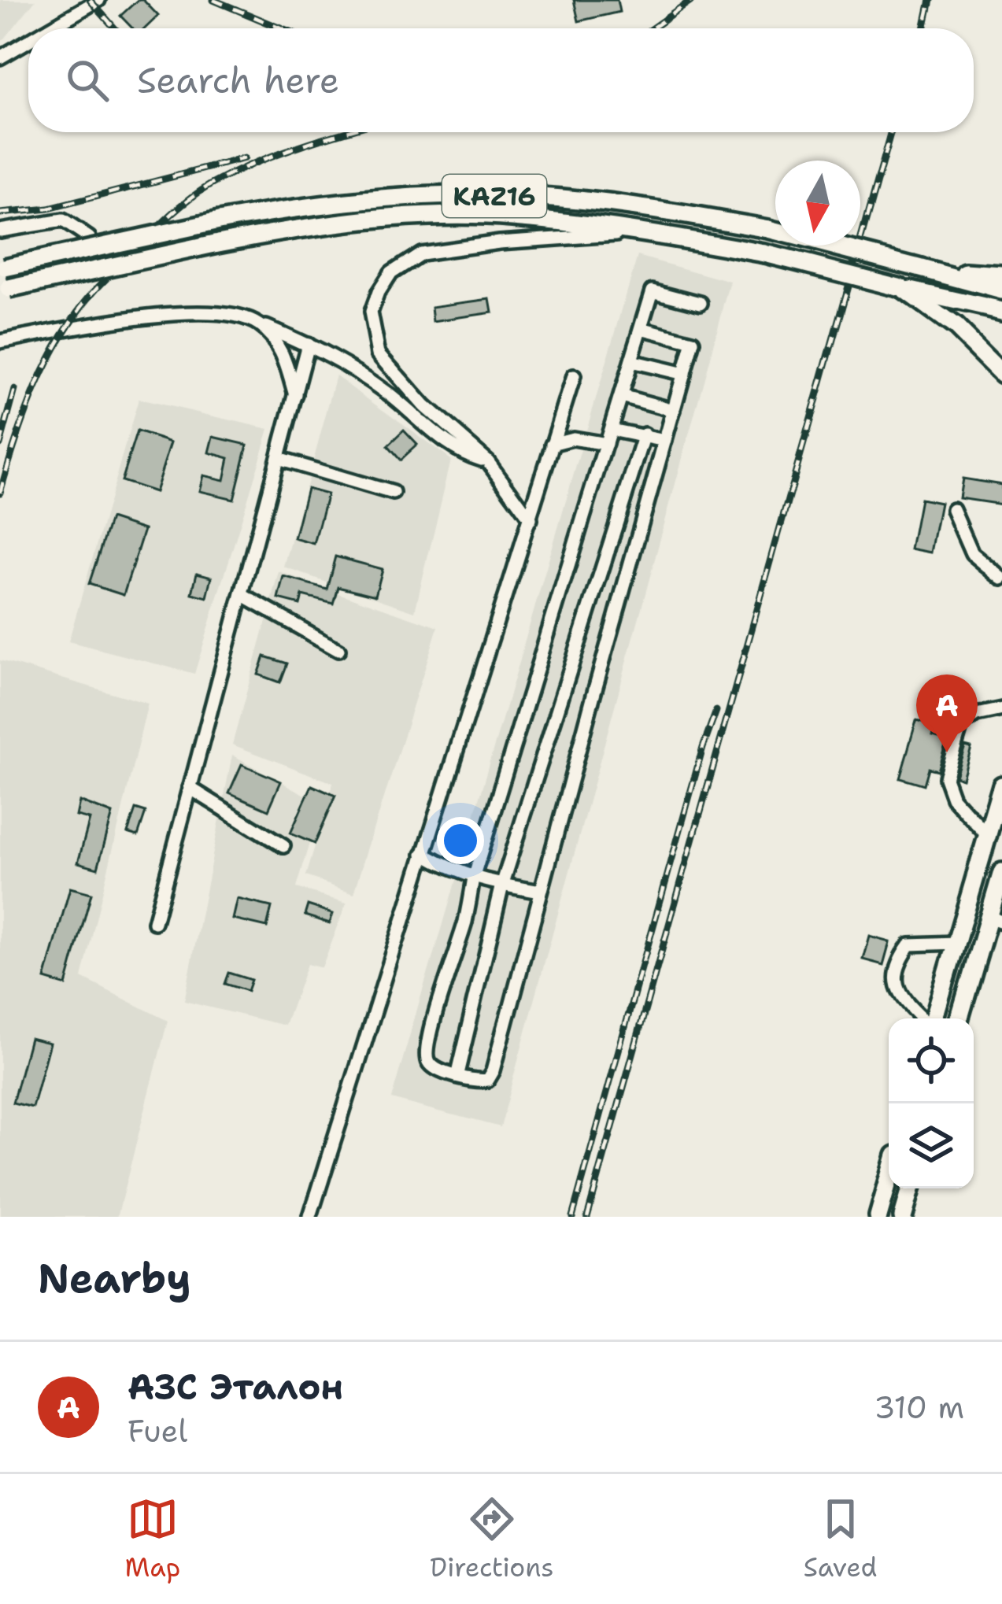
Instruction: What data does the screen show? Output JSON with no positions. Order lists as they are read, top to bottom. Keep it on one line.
{"streets":{"highway":["KAZ16"]},"north":"bottom","page":{"search":"Search here","pins":"A","heading":"Nearby","list":[{"mark":"A","name":"АЗС Эталон","note":"Fuel","value":"310 m"}],"nav":["Map","Directions","Saved"]}}
